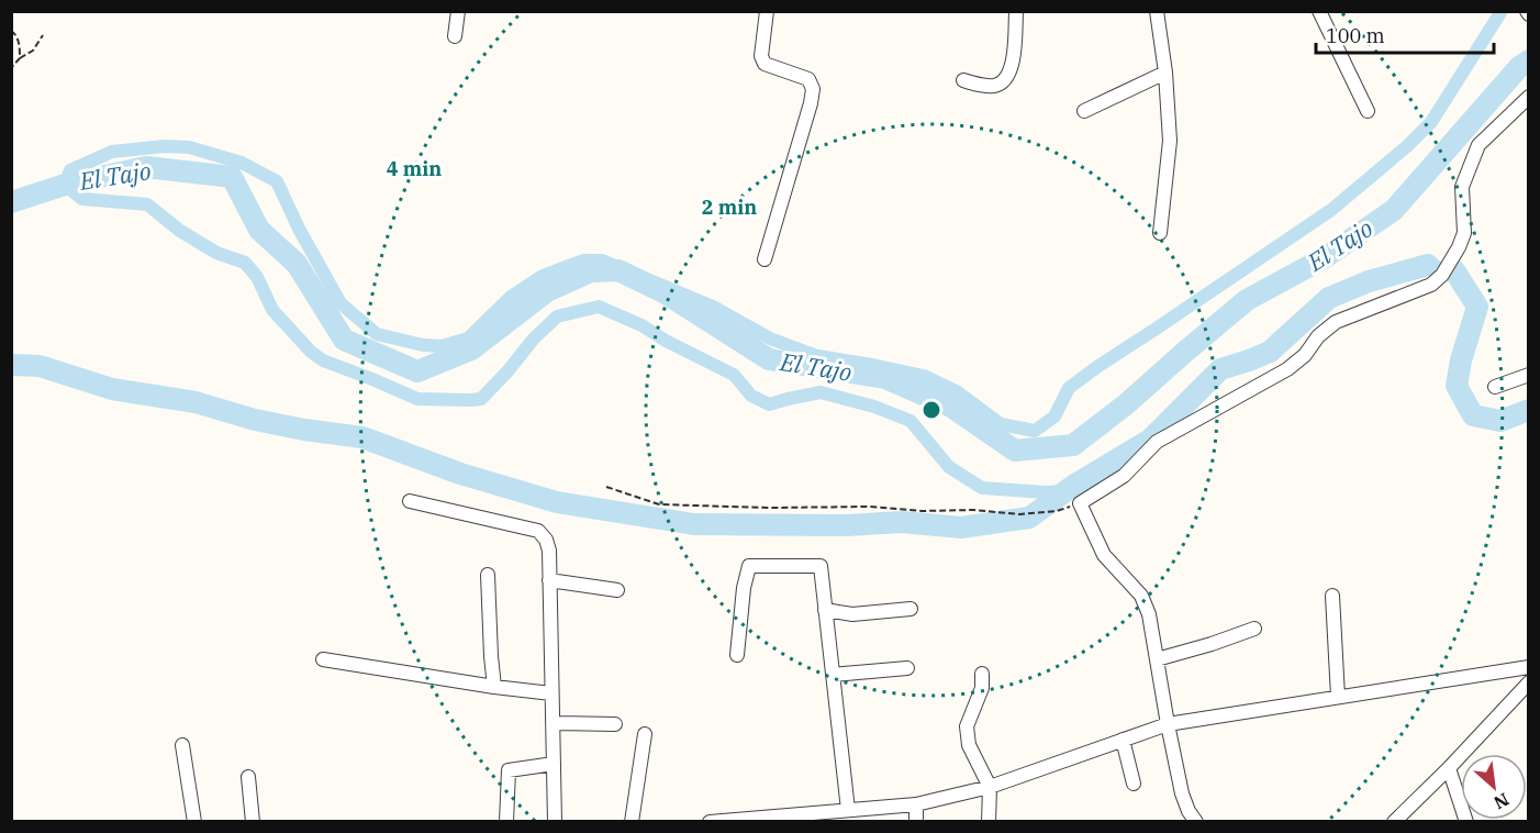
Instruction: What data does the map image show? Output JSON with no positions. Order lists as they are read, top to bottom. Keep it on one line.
{"water":["El Tajo"],"scale_bar":"100 m","north":"bottom right","rings":["4 min","2 min"]}
